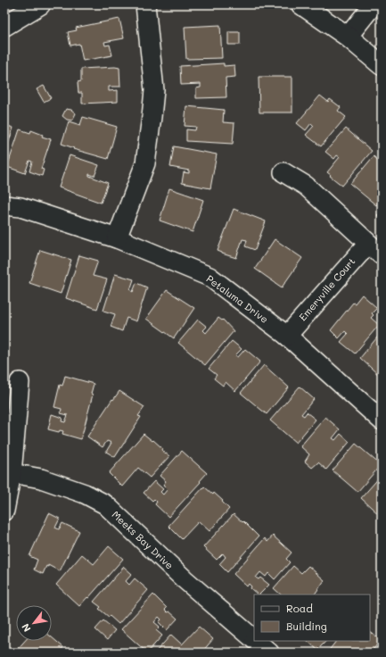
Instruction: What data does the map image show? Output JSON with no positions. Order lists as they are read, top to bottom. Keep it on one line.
{"streets":{"street":["Emeryville Court","Petaluma Drive","Meeks Bay Drive"]},"crossings":[["Emeryville Court","Petaluma Drive"]],"legend":["Road","Building"],"north":"bottom left"}
